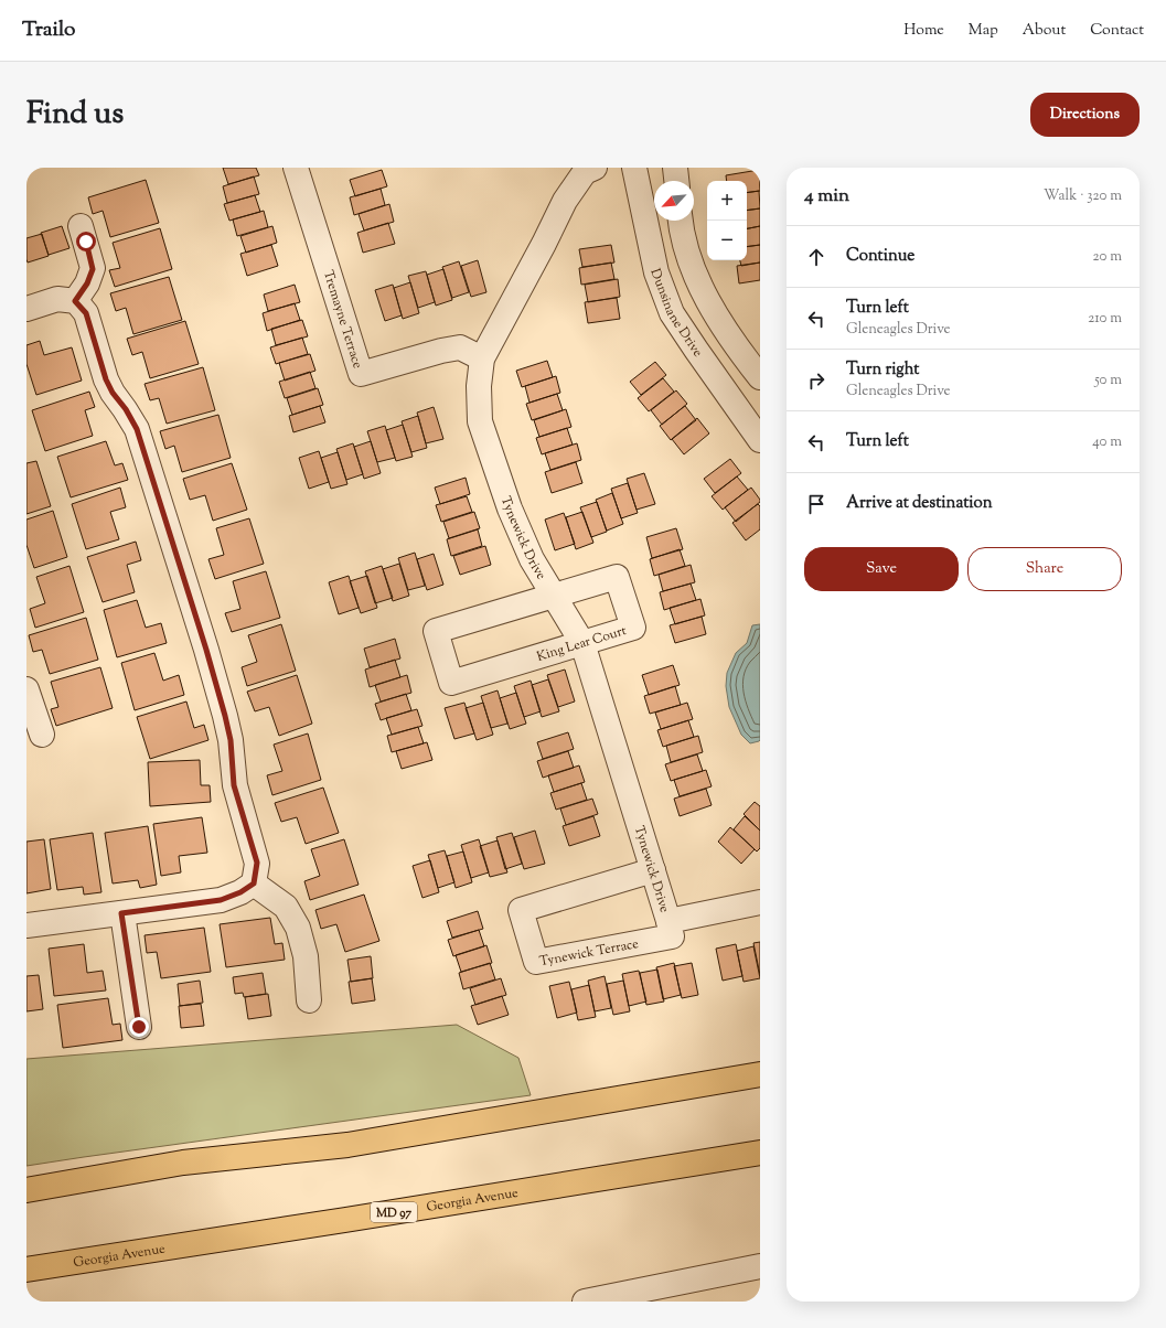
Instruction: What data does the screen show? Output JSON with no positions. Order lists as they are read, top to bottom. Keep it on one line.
{"streets":{"main road":["Georgia Avenue","MD 97"],"street":["Dunsinane Drive","Tremayne Terrace","Tynewick Drive","King Lear Court","Tynewick Terrace"]},"crossings":[["Tremayne Terrace","Tynewick Drive"],["Tynewick Drive","King Lear Court"],["Tynewick Drive","Tynewick Terrace"]],"north":"bottom left","page":{"header":"Trailo","nav":["Home","Map","About","Contact"],"title":"Find us","buttons":["Directions",["Save","Share"]],"heading":["4 min","Walk · 320 m"],"map_buttons":["+","−"],"list":[["Continue","20 m"],["Turn left","Gleneagles Drive","210 m"],["Turn right","Gleneagles Drive","50 m"],["Turn left","40 m"],"Arrive at destination"]}}
